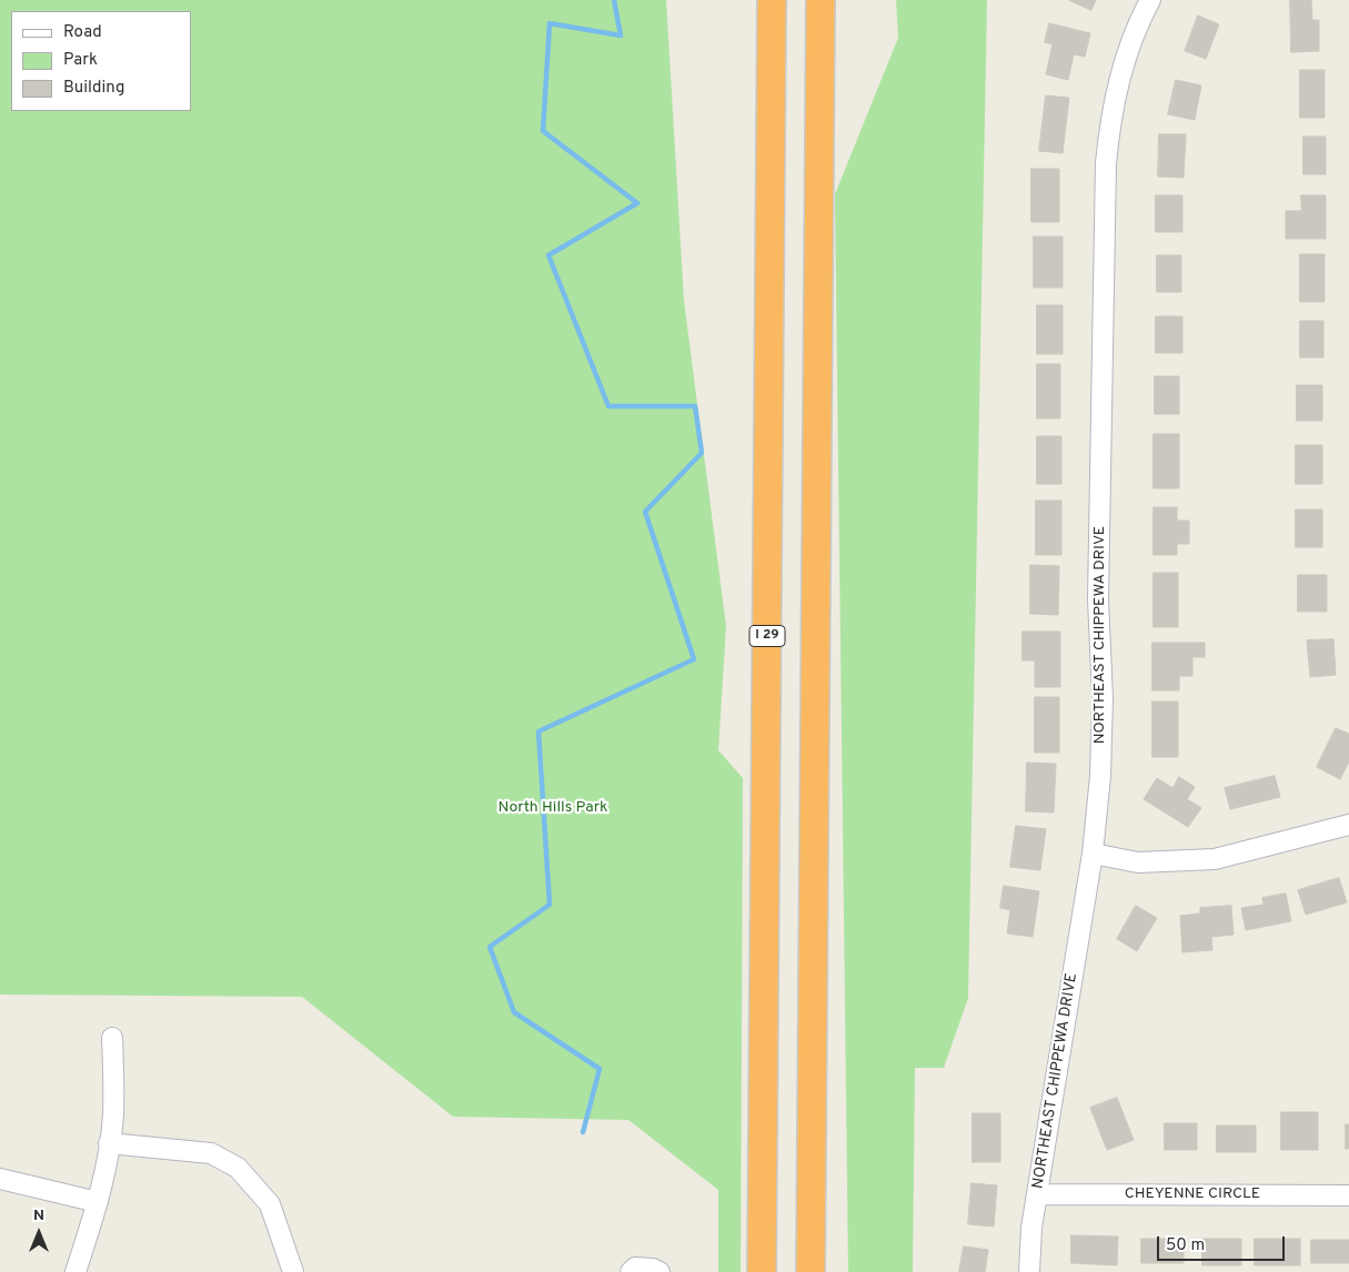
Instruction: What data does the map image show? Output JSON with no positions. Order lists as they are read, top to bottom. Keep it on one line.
{"streets":{"highway":["I 29"],"street":["NORTHEAST CHIPPEWA DRIVE","CHEYENNE CIRCLE"]},"crossings":[["NORTHEAST CHIPPEWA DRIVE","CHEYENNE CIRCLE"]],"parks":["North Hills Park"],"legend":["Road","Park","Building"],"scale_bar":"50 m","north":"top"}
